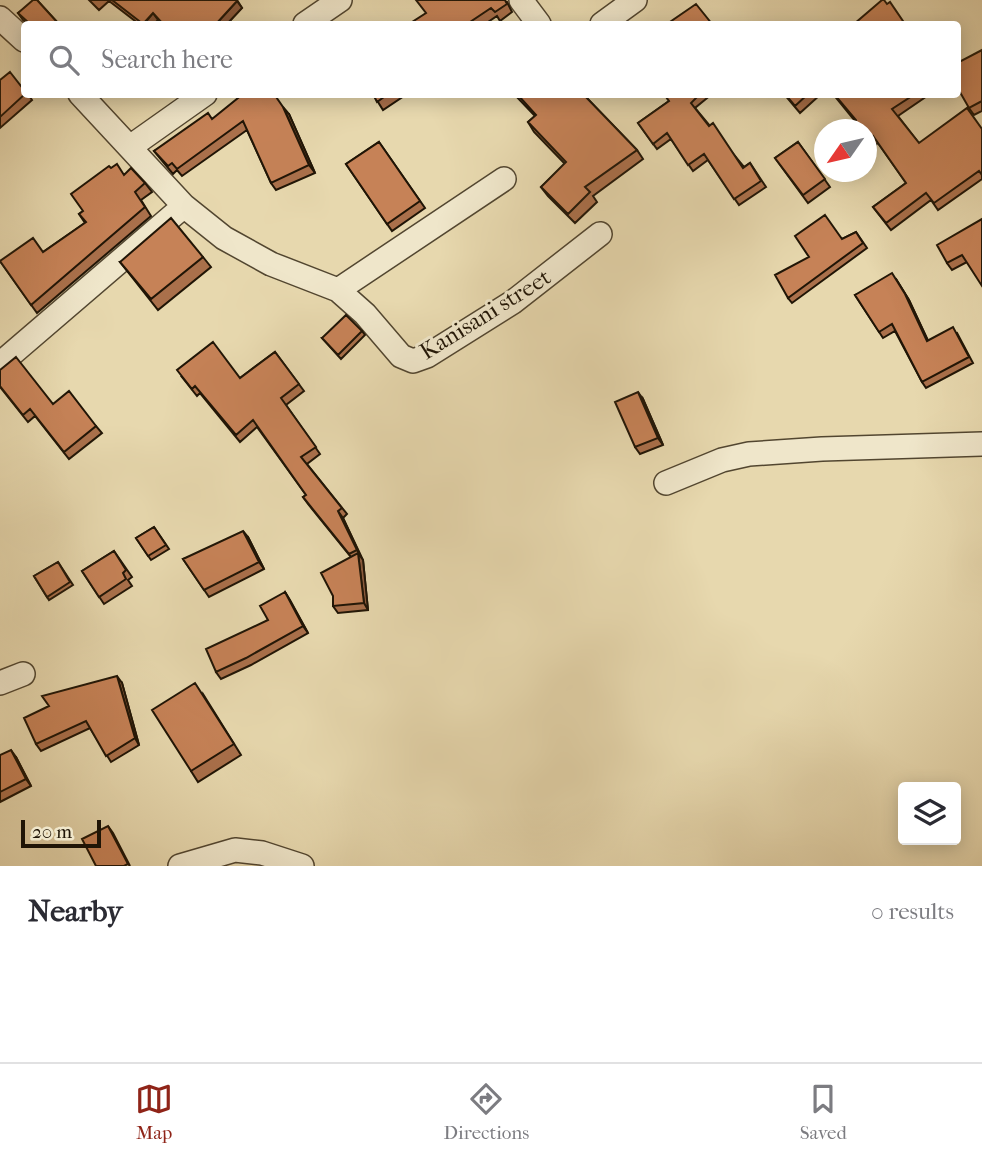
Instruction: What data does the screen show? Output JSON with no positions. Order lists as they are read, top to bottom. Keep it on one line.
{"streets":{"street":["Kanisani street"]},"scale_bar":"20 m","north":"bottom left","page":{"search":"Search here","scale":"20 m","heading":["Nearby","0 results"],"nav":["Map","Directions","Saved"]}}
